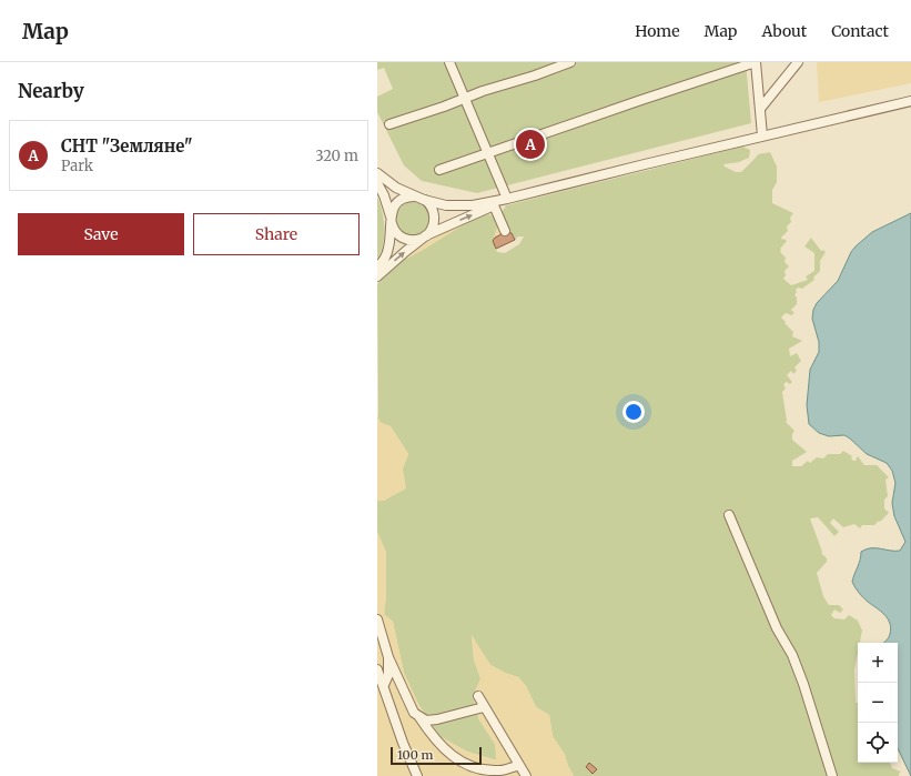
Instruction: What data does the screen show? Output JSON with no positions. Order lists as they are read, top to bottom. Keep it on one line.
{"scale_bar":"100 m","page":{"header":"Map","nav":["Home","Map","About","Contact"],"heading":"Nearby","list":[{"mark":"A","name":"СНТ \"Земляне\"","note":"Park","value":"320 m"}],"pins":"A","buttons":["Save","Share"],"map_buttons":["+","−"],"scale":"100 m"}}
